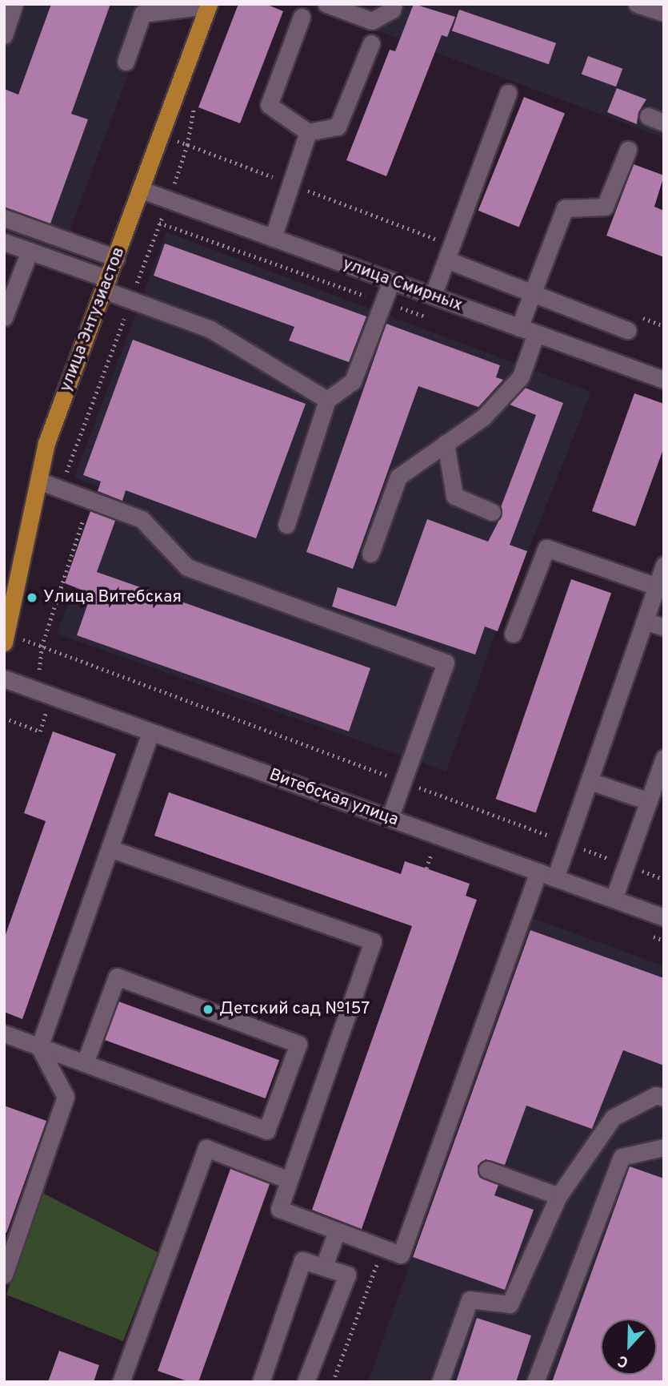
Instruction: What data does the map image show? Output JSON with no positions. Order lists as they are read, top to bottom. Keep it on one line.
{"streets":{"main road":["улица Энтузиастов"],"street":["улица Смирных","Витебская улица"]},"crossings":[["улица Смирных","улица Энтузиастов"]],"places":["Улица Витебская","Детский сад №157"],"north":"bottom"}
